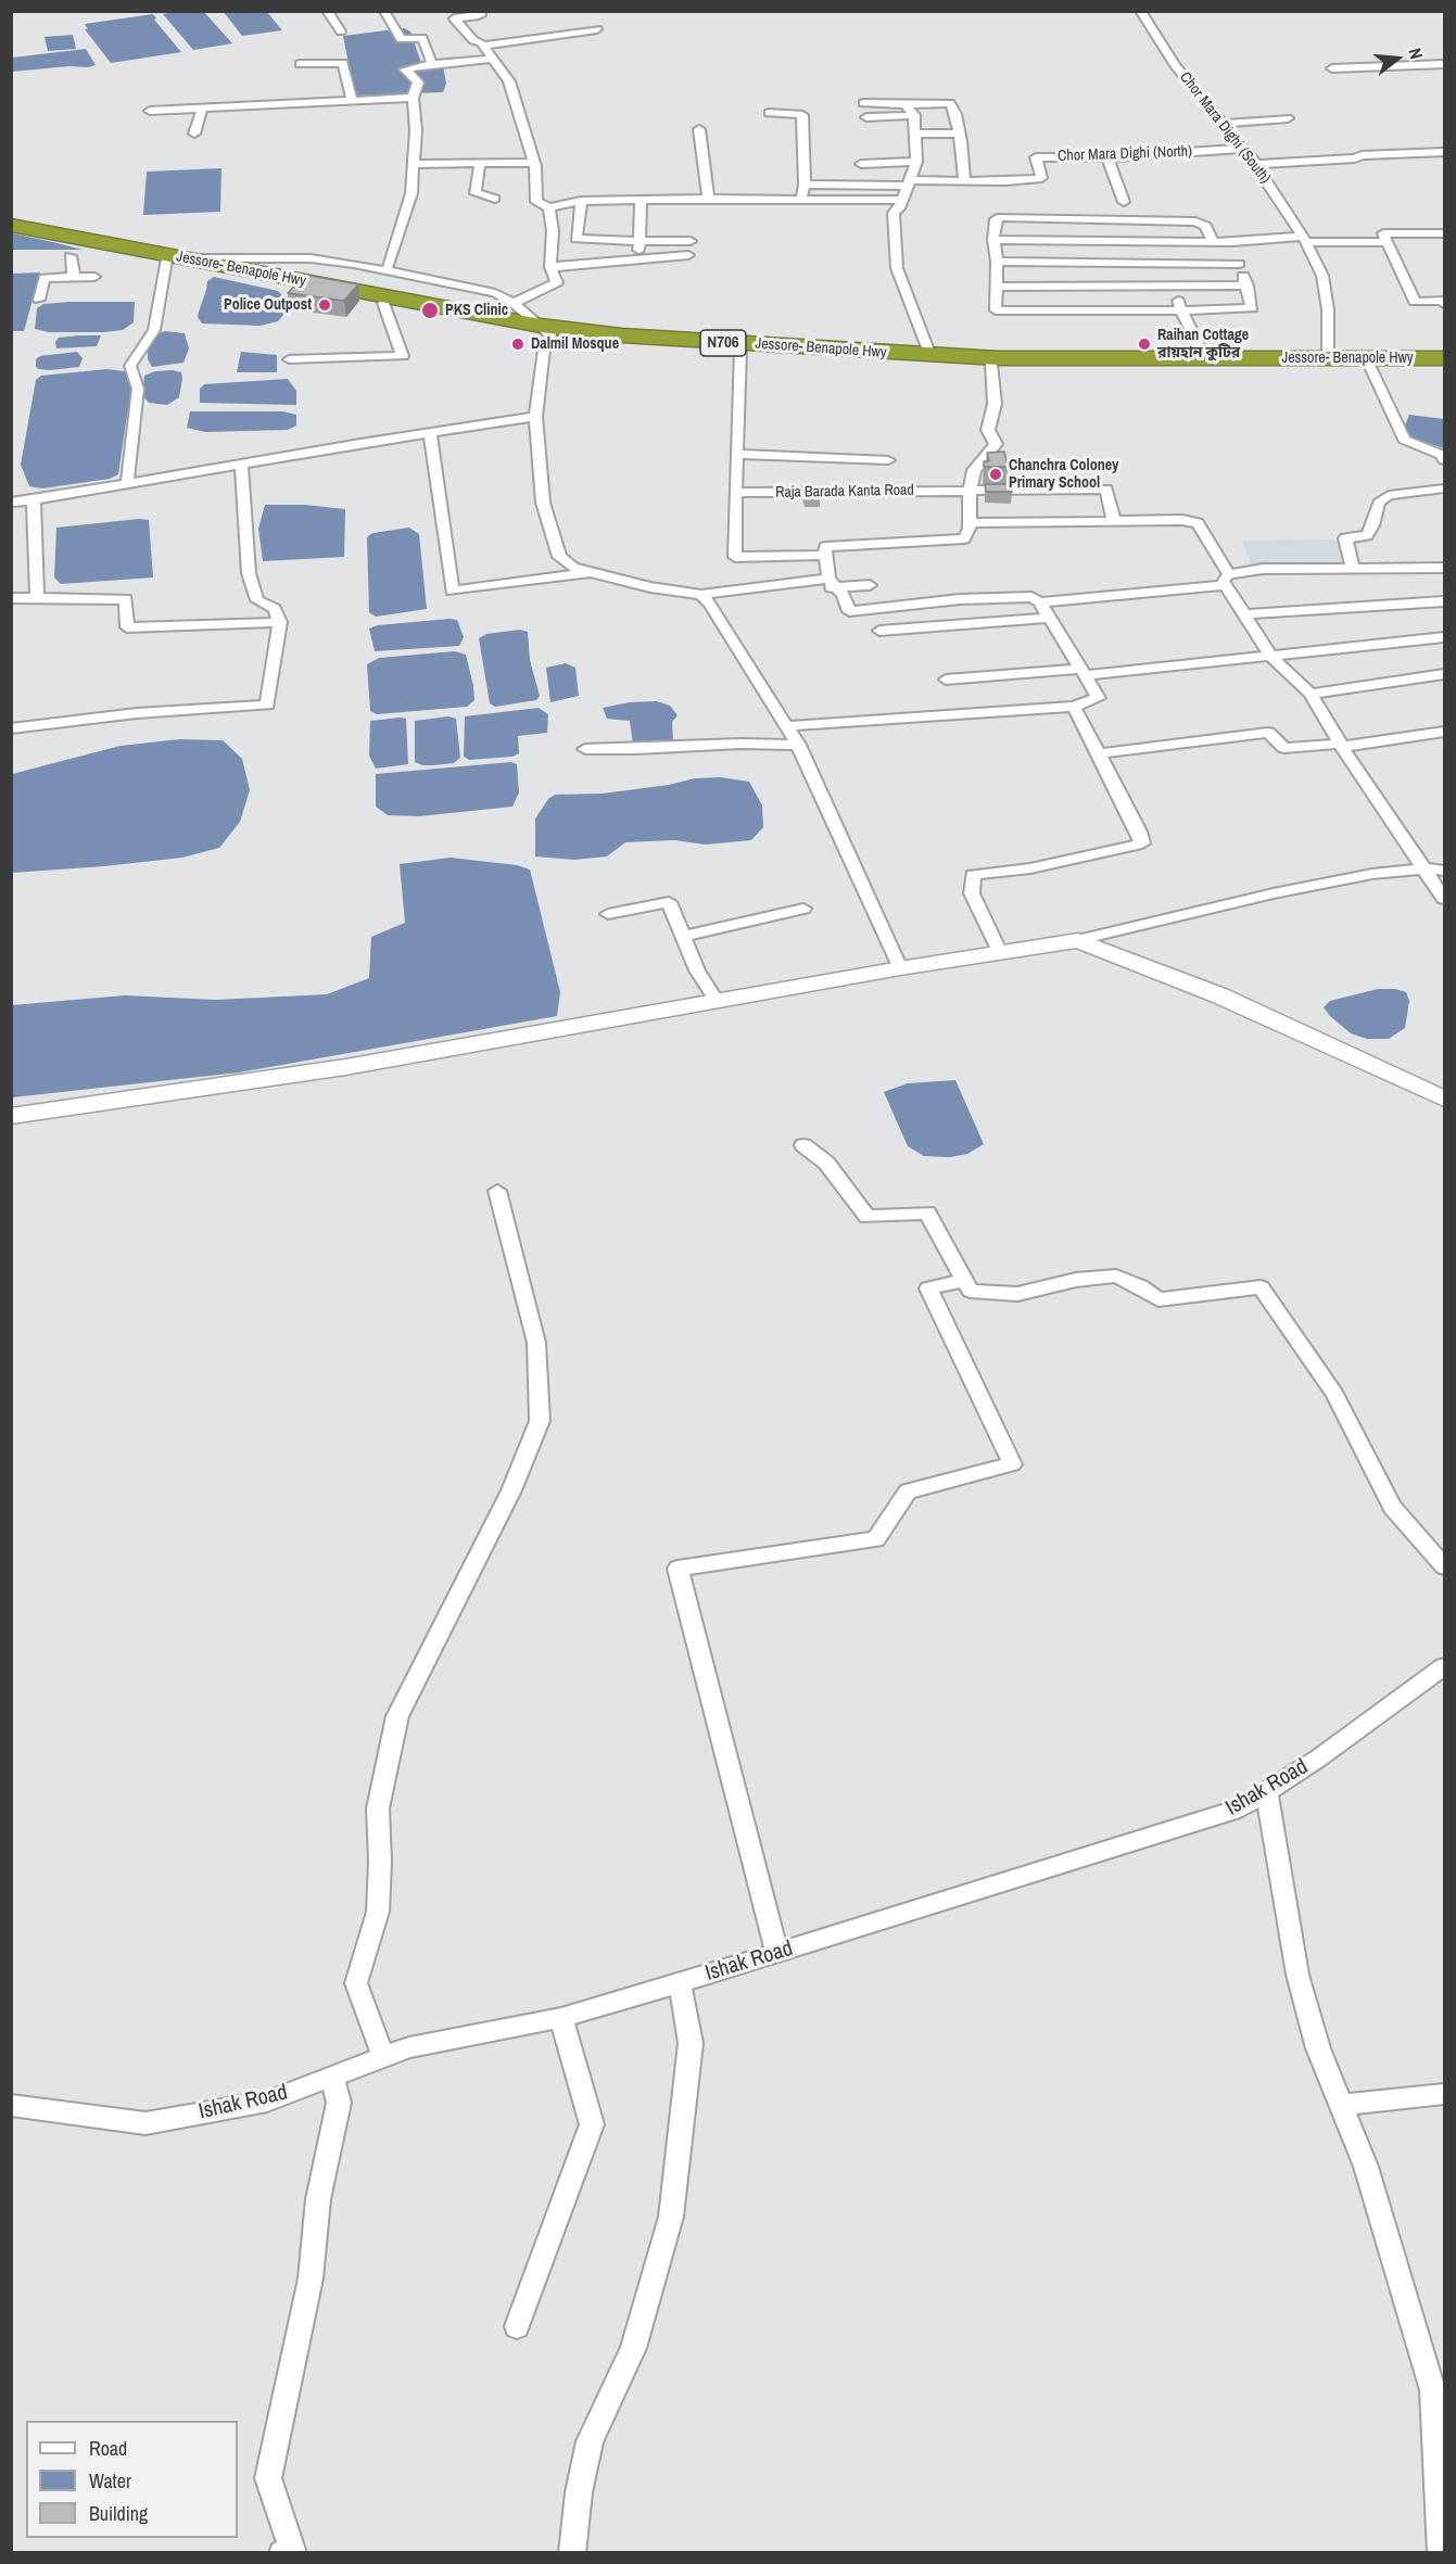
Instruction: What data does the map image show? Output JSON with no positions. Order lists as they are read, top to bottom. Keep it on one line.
{"streets":{"highway":["Jessore- Benapole Hwy","N706"],"street":["Chor Mara Dighi (South)","Chor Mara Dighi (North)","Raja Barada Kanta Road","Ishak Road"]},"crossings":[["Chor Mara Dighi (South)","Chor Mara Dighi (North)"],["Chor Mara Dighi (South)","Jessore- Benapole Hwy"]],"places":["Police Outpost","PKS Clinic","Dalmil Mosque","Raihan Cottage রায়হান কুটির","Chanchra Coloney Primary School"],"legend":["Road","Water","Building"],"north":"right"}
